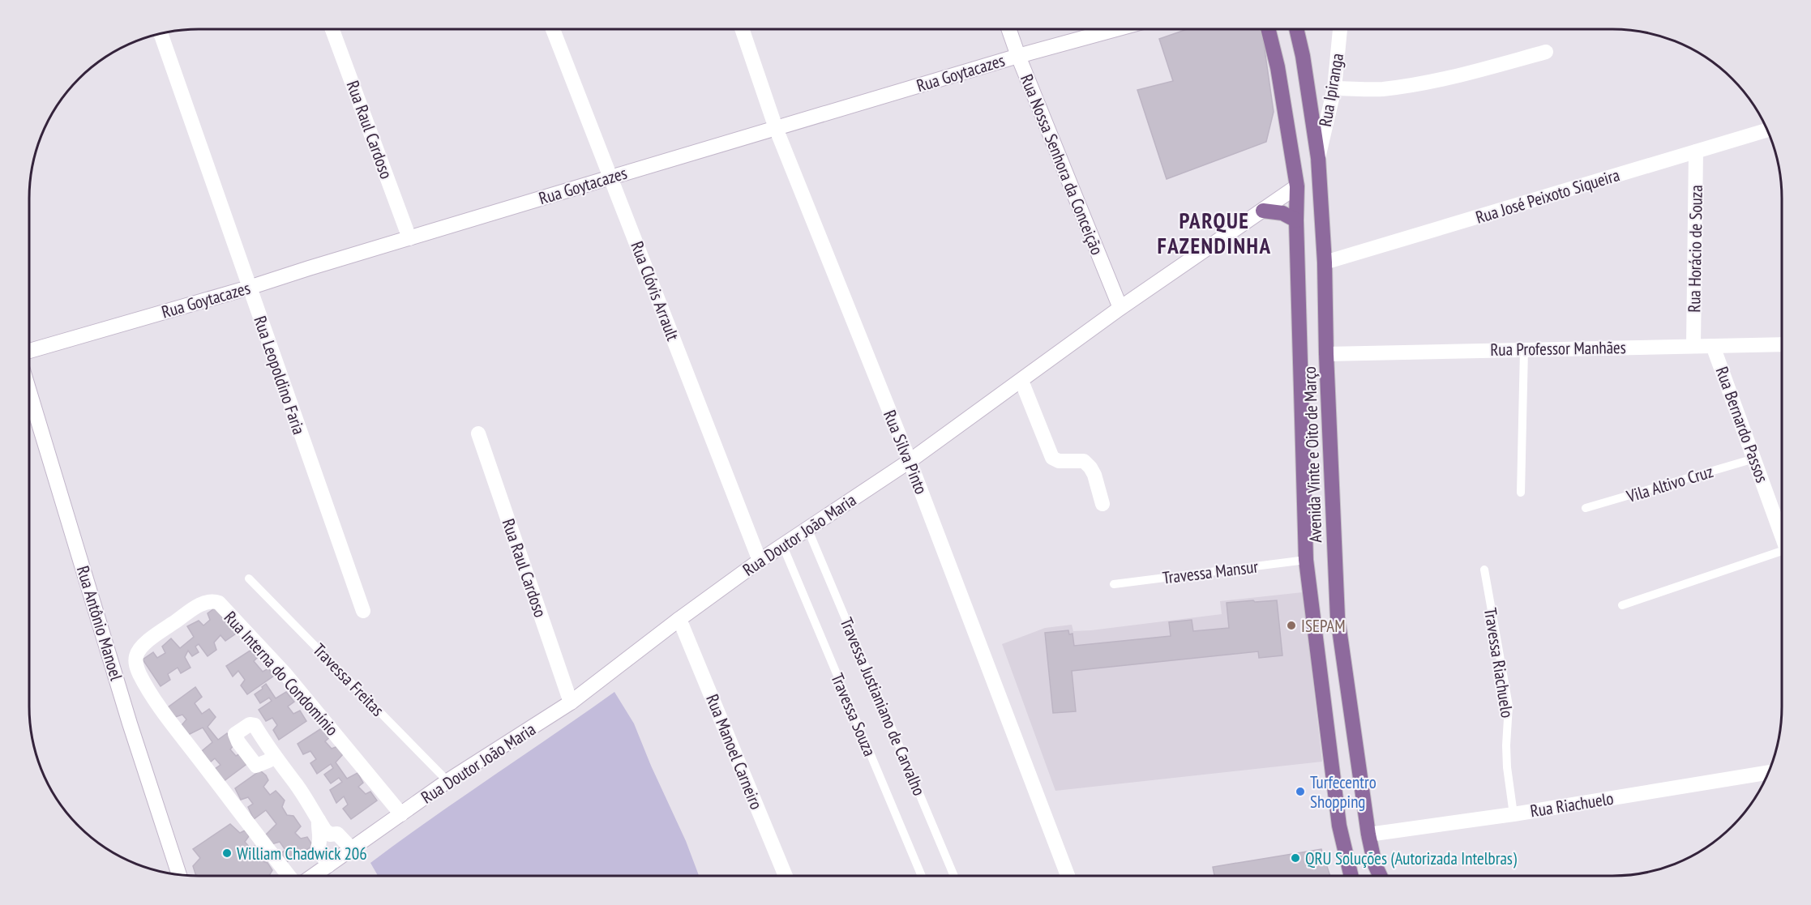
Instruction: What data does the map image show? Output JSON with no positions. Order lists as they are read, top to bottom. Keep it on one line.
{"streets":{"main road":["Avenida Vinte e Oito de Março"],"street":["Rua Goytacazes","Rua Ipiranga","Rua Raul Cardoso","Rua Nossa Senhora da Conceição","Rua José Peixoto Siqueira","Rua Horácio de Souza","Rua Clóvis Arrault","Rua Professor Manhães","Rua Leopoldino Faria","Rua Bernardo Passos","Rua Silva Pinto","Rua Doutor João Maria","Rua Antônio Manoel","Rua Interna do Condomínio","Rua Manoel Carneiro","Rua Riachuelo"],"lane":["Vila Altivo Cruz","Travessa Mansur","Travessa Riachuelo","Travessa Freitas","Travessa Justianiano de Carvalho","Travessa Souza"]},"crossings":[["Rua Goytacazes","Rua Raul Cardoso"],["Rua Goytacazes","Rua Nossa Senhora da Conceição"],["Rua Goytacazes","Rua Clóvis Arrault"],["Rua Goytacazes","Rua Leopoldino Faria"],["Rua Goytacazes","Rua Silva Pinto"],["Rua Ipiranga","Avenida Vinte e Oito de Março"],["Rua Raul Cardoso","Rua Doutor João Maria"],["Rua Nossa Senhora da Conceição","Rua Doutor João Maria"],["Rua José Peixoto Siqueira","Rua Horácio de Souza"],["Rua José Peixoto Siqueira","Avenida Vinte e Oito de Março"],["Rua Horácio de Souza","Rua Professor Manhães"],["Rua Clóvis Arrault","Rua Doutor João Maria"],["Rua Professor Manhães","Rua Bernardo Passos"],["Rua Professor Manhães","Avenida Vinte e Oito de Março"],["Rua Bernardo Passos","Vila Altivo Cruz"],["Rua Silva Pinto","Rua Doutor João Maria"],["Avenida Vinte e Oito de Março","Rua Doutor João Maria"],["Avenida Vinte e Oito de Março","Travessa Mansur"],["Avenida Vinte e Oito de Março","Rua Riachuelo"],["Rua Doutor João Maria","Rua Interna do Condomínio"],["Rua Doutor João Maria","Travessa Freitas"],["Rua Doutor João Maria","Travessa Justianiano de Carvalho"],["Rua Doutor João Maria","Travessa Souza"],["Rua Doutor João Maria","Rua Manoel Carneiro"],["Travessa Riachuelo","Rua Riachuelo"]],"districts":["PARQUE FAZENDINHA"],"places":["ISEPAM","Turfecentro Shopping","William Chadwick 206","QRU Soluções (Autorizada Intelbras)"]}
